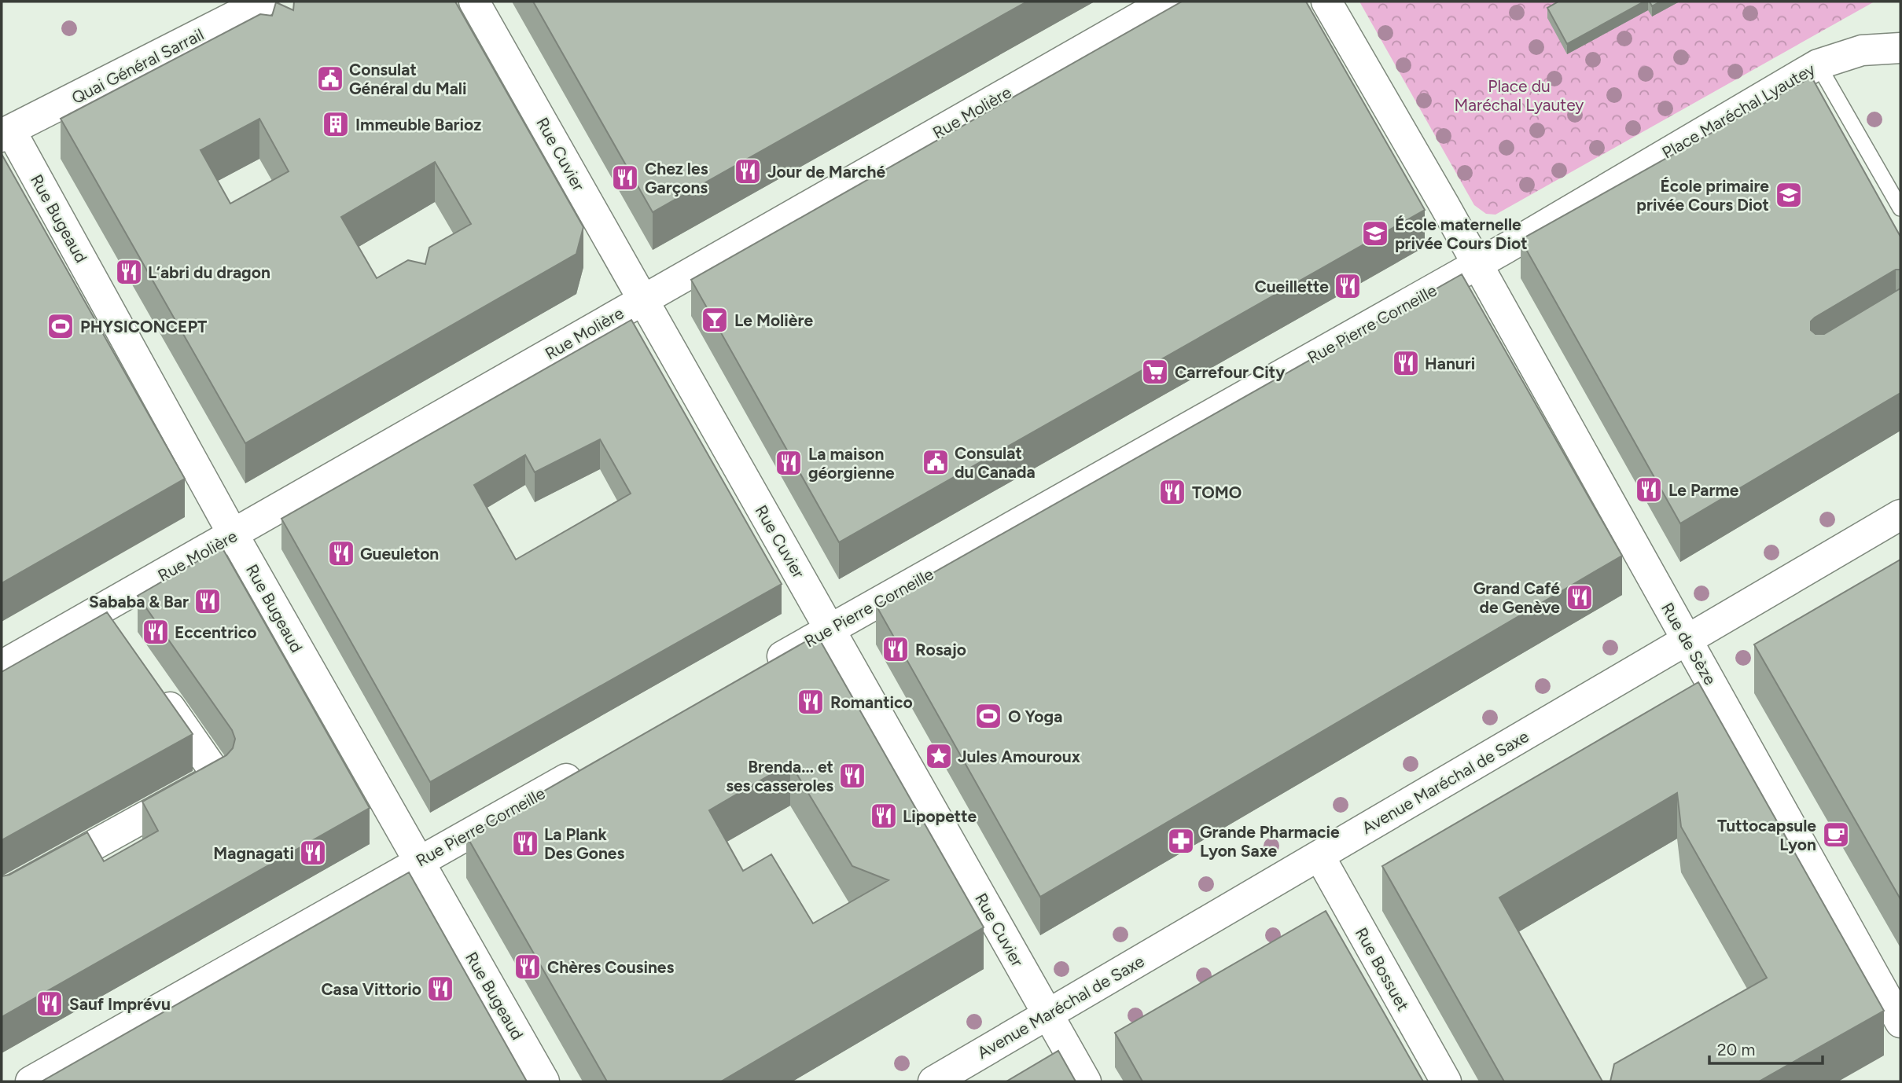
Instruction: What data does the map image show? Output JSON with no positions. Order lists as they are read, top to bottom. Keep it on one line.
{"streets":{"street":["Quai Général Sarrail","Place Maréchal Lyautey","Rue Molière","Rue Cuvier","Rue Bugeaud","Rue Pierre Corneille","Rue de Sèze","Avenue Maréchal de Saxe","Rue Bossuet"]},"crossings":[["Quai Général Sarrail","Rue Bugeaud"],["Place Maréchal Lyautey","Rue Pierre Corneille"],["Place Maréchal Lyautey","Rue de Sèze"],["Rue Molière","Rue Cuvier"],["Rue Molière","Rue Bugeaud"],["Rue Cuvier","Rue Pierre Corneille"],["Rue Cuvier","Avenue Maréchal de Saxe"],["Rue Bugeaud","Rue Pierre Corneille"],["Rue Pierre Corneille","Rue de Sèze"],["Rue de Sèze","Avenue Maréchal de Saxe"],["Avenue Maréchal de Saxe","Rue Bossuet"]],"parks":["Place du Maréchal Lyautey"],"places":{"public building":["Consulat Général du Mali","Consulat du Canada"],"building":["Immeuble Barioz"],"restaurant":["Jour de Marché","Chez les Garçons","L’abri du dragon","Cueillette","Hanuri","La maison géorgienne","Le Parme","TOMO","Gueuleton","Grand Café de Genève","Sababa & Bar","Eccentrico","Rosajo","Romantico","Brenda... et ses casseroles","Lipopette","La Plank Des Gones","Magnagati","Chères Cousines","Casa Vittorio","Sauf Imprévu"],"school or university":["École primaire privée Cours Diot","École maternelle privée Cours Diot"],"bar":["Le Molière"],"sports":["PHYSICONCEPT","O Yoga"],"supermarket":["Carrefour City"],"place":["Jules Amouroux"],"cafe":["Tuttocapsule Lyon"],"pharmacy":["Grande Pharmacie Lyon Saxe"]},"scale_bar":"20 m"}
